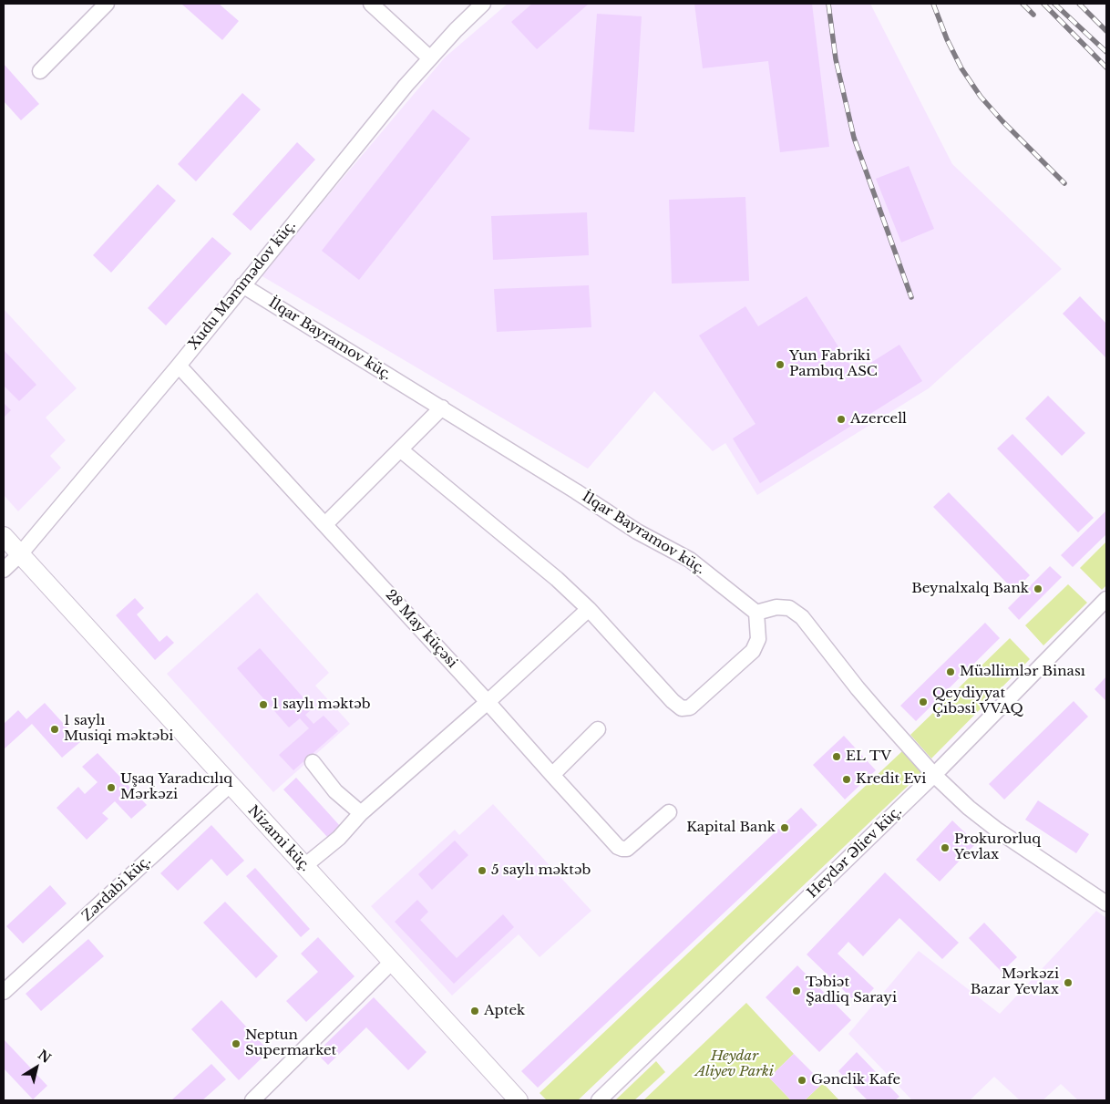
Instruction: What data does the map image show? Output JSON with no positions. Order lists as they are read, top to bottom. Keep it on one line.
{"streets":{"main road":["Nizami küç."],"street":["Xudu Məmmədov küç.","İlqar Bayramov küç.","28 May küçəsi","Heydər Əliev küç.","Zərdabi küç."]},"crossings":[["Xudu Məmmədov küç.","İlqar Bayramov küç."],["Xudu Məmmədov küç.","28 May küçəsi"],["Xudu Məmmədov küç.","Nizami küç."],["Nizami küç.","Zərdabi küç."]],"parks":["Heydar Aliyev Parki"],"places":["Yun Fabriki Pambıq ASC","Azercell","Beynalxalq Bank","Müəllimlər Binası","Qeydiyyat Çıbəsi VVAQ","1 saylı məktəb","1 saylı Musiqi məktəbi","EL TV","Kredit Evi","Uşaq Yaradıcılıq Mərkəzi","Kapital Bank","Prokurorluq Yevlax","5 saylı məktəb","Mərkəzi Bazar Yevlax","Təbiət Şadliq Sarayi","Aptek","Neptun Supermarket","Gənclik Kafe"],"north":"top right"}
